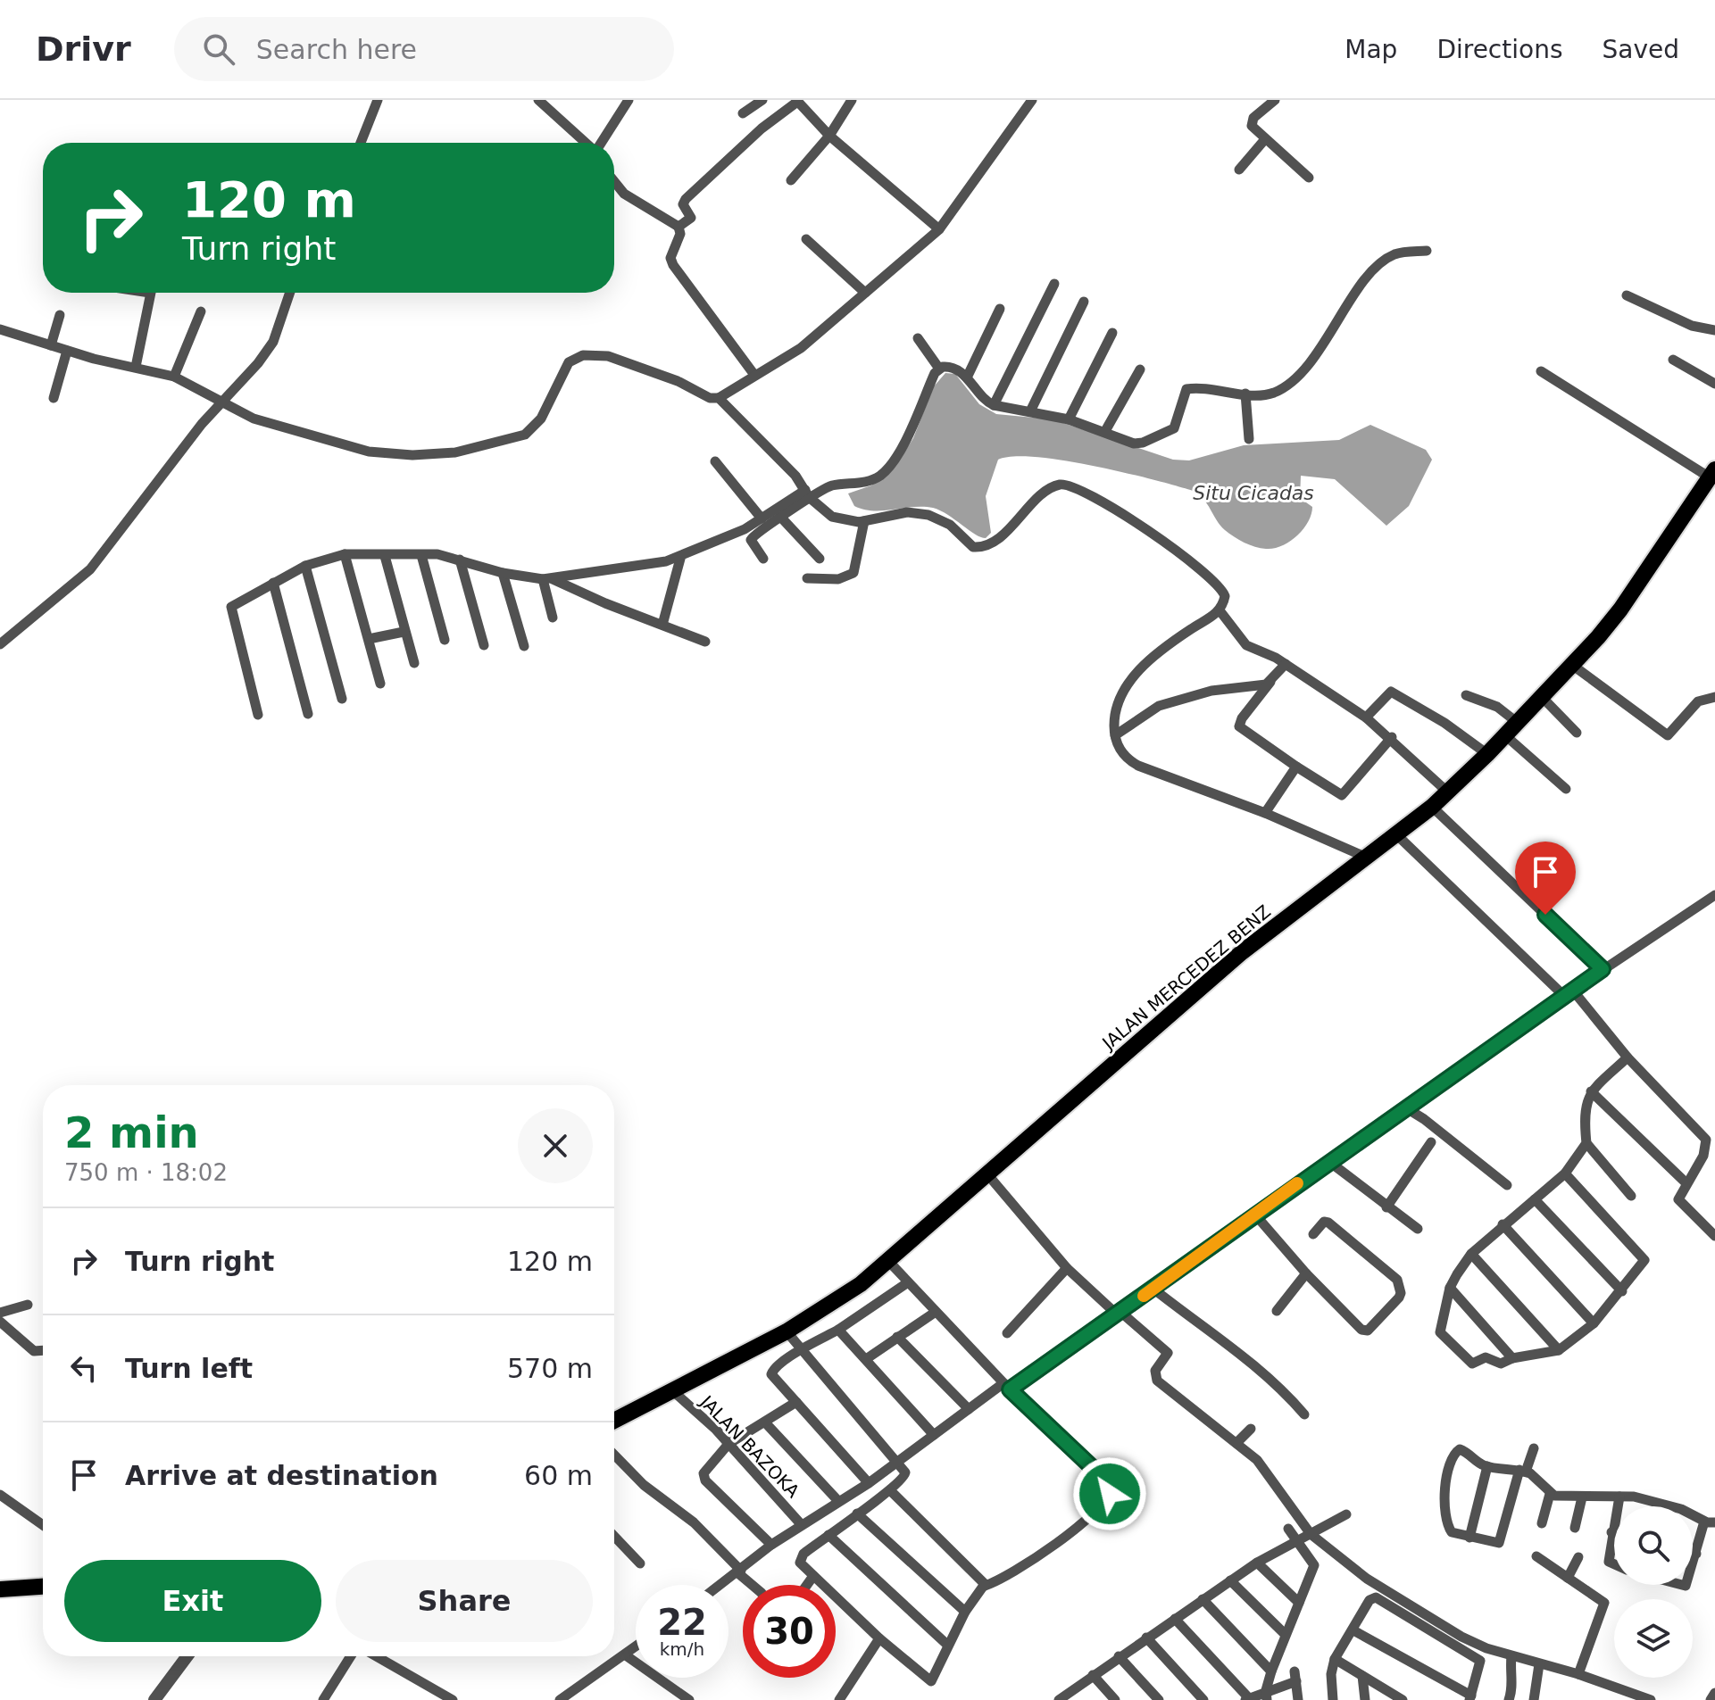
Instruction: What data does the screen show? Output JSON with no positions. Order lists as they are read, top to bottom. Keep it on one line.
{"streets":{"main road":["JALAN MERCEDEZ BENZ"],"street":["JALAN BAZOKA"]},"crossings":[["JALAN MERCEDEZ BENZ","JALAN BAZOKA"]],"water":["Situ Cicadas"],"page":{"header":"Drivr","search":"Search here","nav":["Map","Directions","Saved"],"turn":["120 m","Turn right"],"heading":["2 min","750 m · 18:02"],"list":[{"name":"Turn right","value":"120 m"},{"name":"Turn left","value":"570 m"},{"name":"Arrive at destination","value":"60 m"}],"buttons":["Exit","Share"],"speed":"22 km/h","limit":"30"}}
